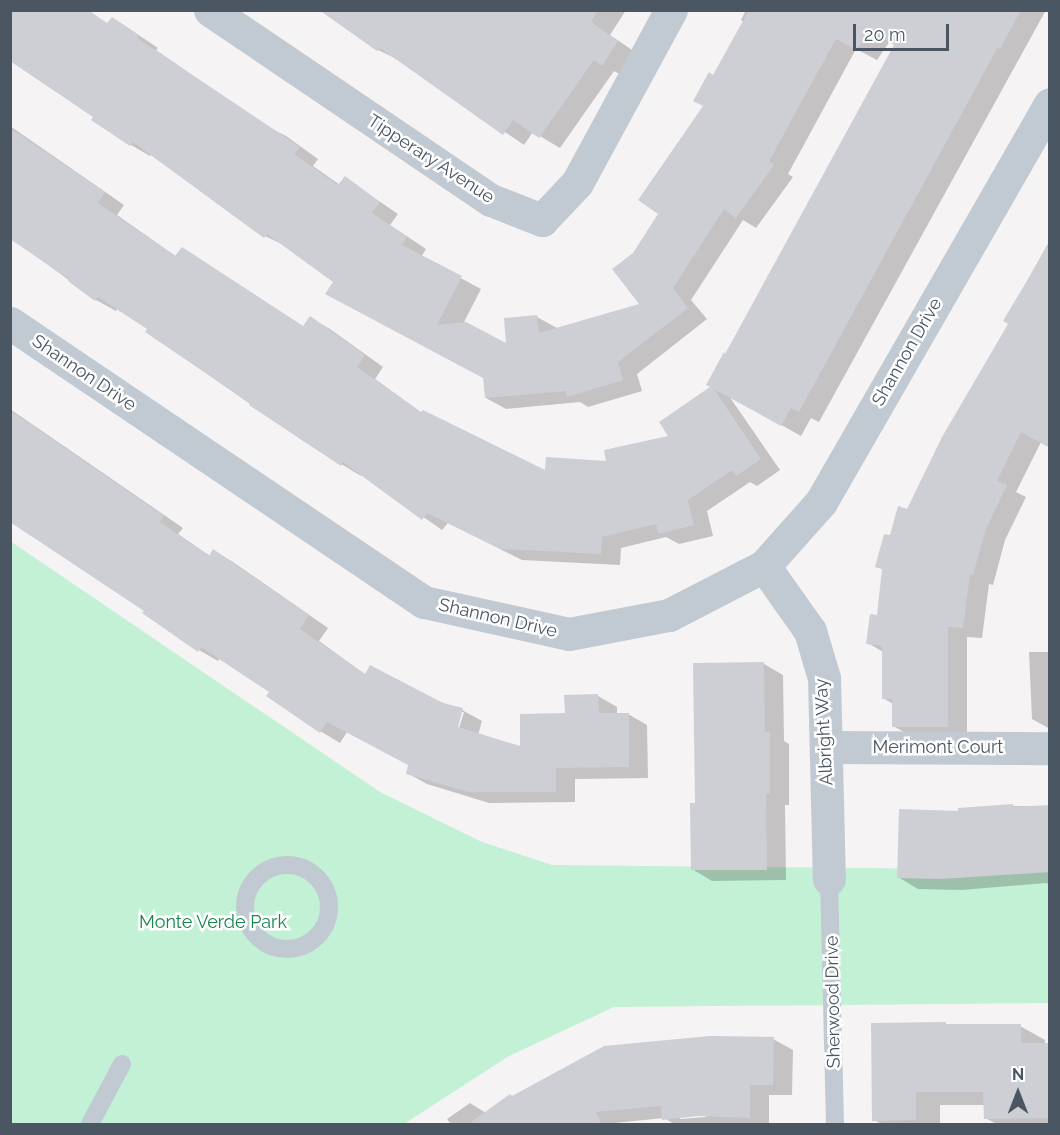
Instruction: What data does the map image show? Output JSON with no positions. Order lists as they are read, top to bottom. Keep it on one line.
{"streets":{"street":["Tipperary Avenue","Shannon Drive","Albright Way","Merimont Court"],"lane":["Sherwood Drive"]},"crossings":[["Shannon Drive","Albright Way"],["Albright Way","Merimont Court"],["Albright Way","Sherwood Drive"]],"parks":["Monte Verde Park"],"scale_bar":"20 m","north":"top"}
